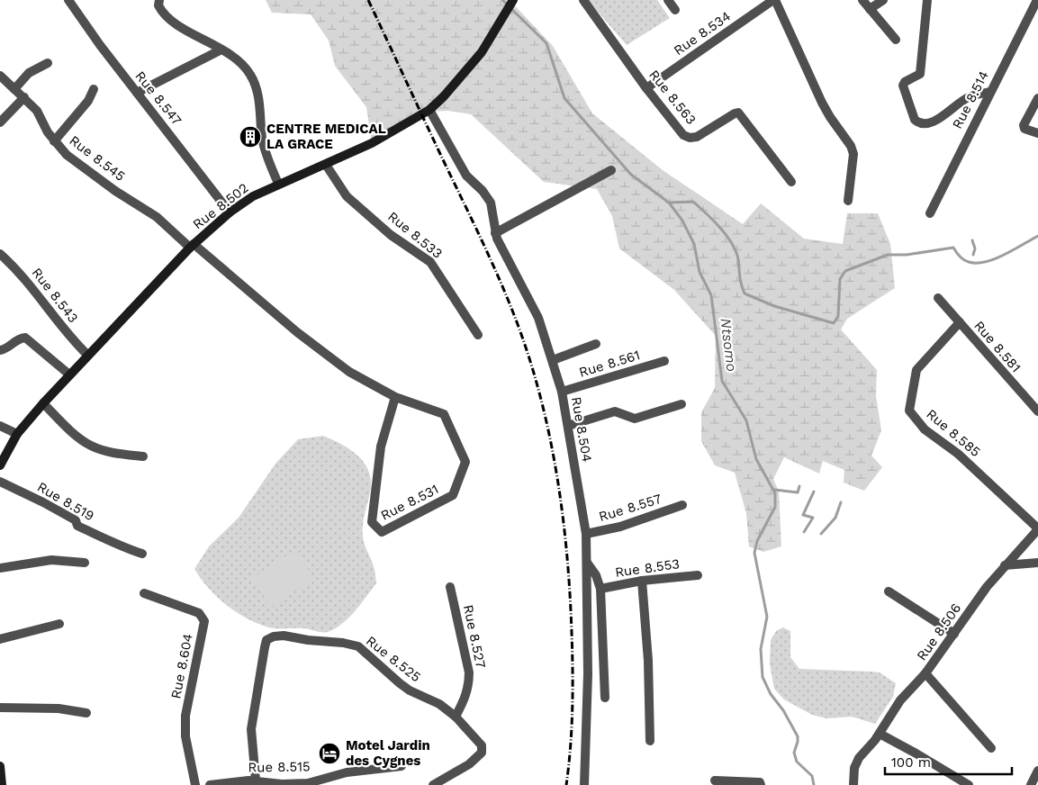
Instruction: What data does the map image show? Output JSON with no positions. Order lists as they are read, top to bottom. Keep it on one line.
{"streets":{"main road":["Rue 8.502"],"street":["Rue 8.534","Rue 8.563","Rue 8.547","Rue 8.514","Rue 8.545","Rue 8.533","Rue 8.543","Rue 8.581","Rue 8.561","Rue 8.504","Rue 8.585","Rue 8.519","Rue 8.531","Rue 8.557","Rue 8.553","Rue 8.506","Rue 8.527","Rue 8.525","Rue 8.604","Rue 8.515"]},"crossings":[["Rue 8.534","Rue 8.563"],["Rue 8.547","Rue 8.502"],["Rue 8.545","Rue 8.502"],["Rue 8.545","Rue 8.531"],["Rue 8.502","Rue 8.533"],["Rue 8.502","Rue 8.543"],["Rue 8.502","Rue 8.504"],["Rue 8.502","Rue 8.531"],["Rue 8.581","Rue 8.585"],["Rue 8.561","Rue 8.504"],["Rue 8.504","Rue 8.557"],["Rue 8.585","Rue 8.506"],["Rue 8.527","Rue 8.525"],["Rue 8.525","Rue 8.515"]],"water":["Ntsomo"],"places":{"building":["CENTRE MEDICAL LA GRACE"],"hotel":["Motel Jardin des Cygnes"]},"scale_bar":"100 m"}
